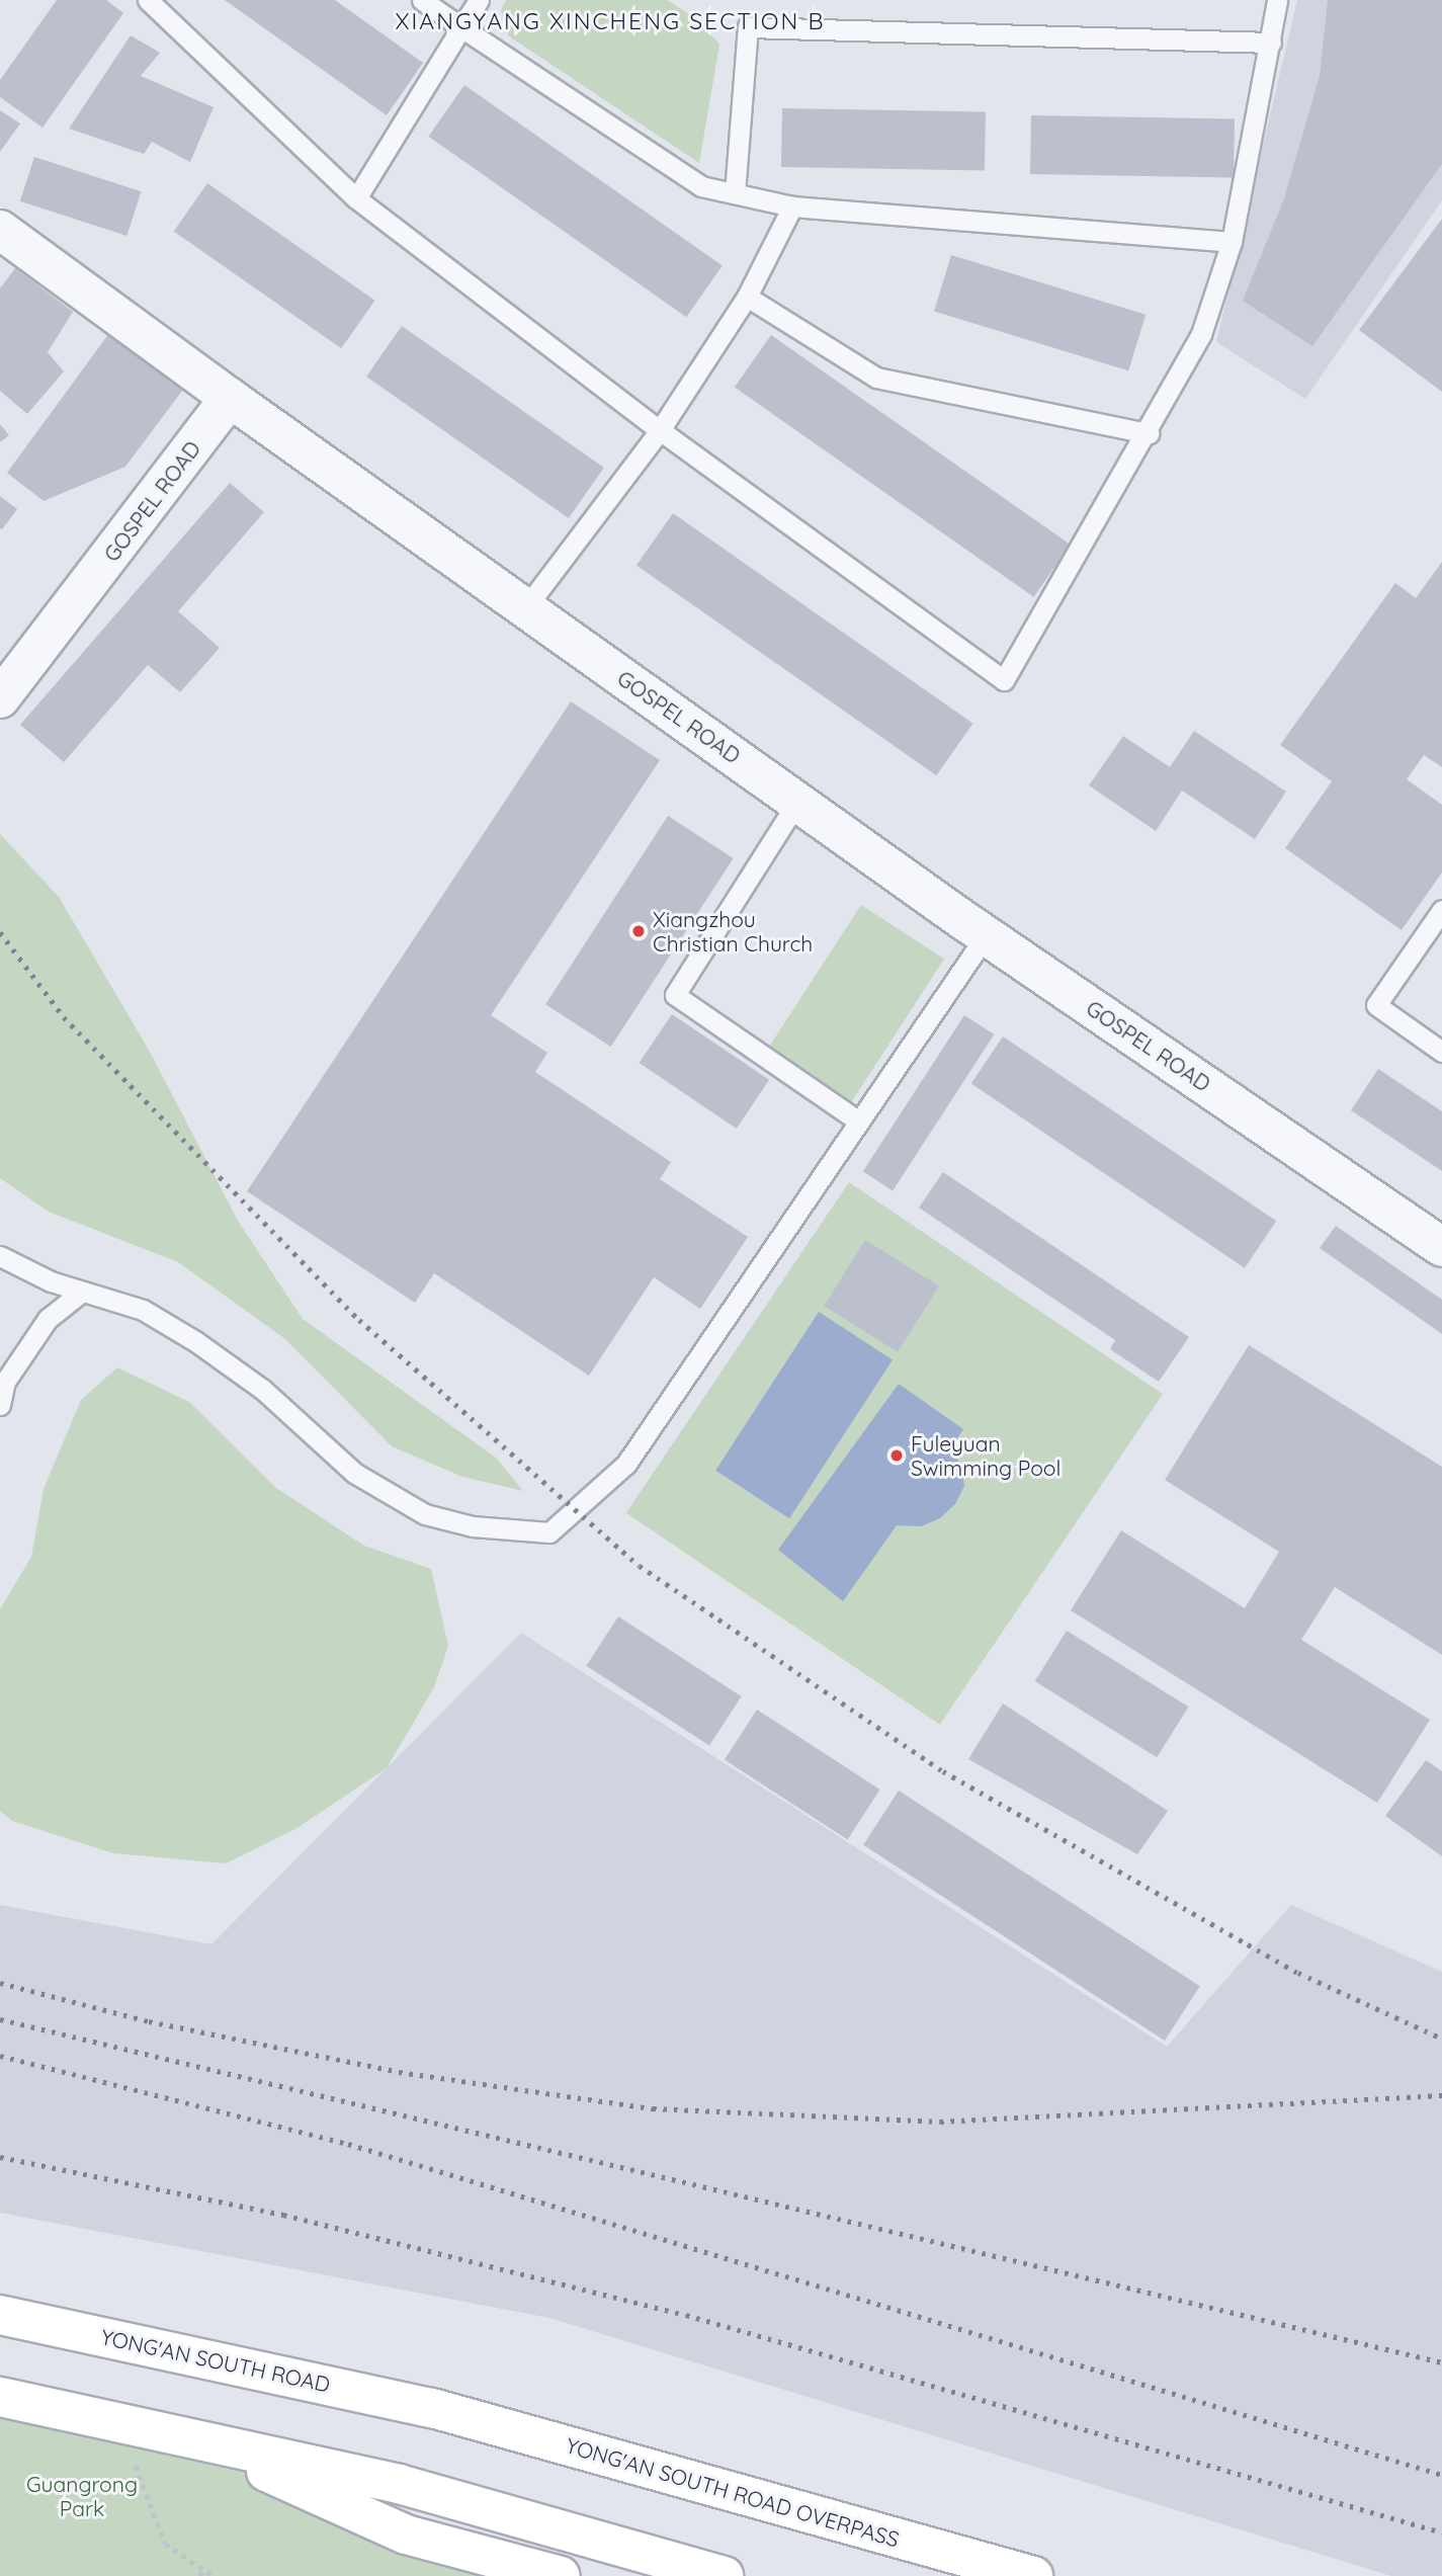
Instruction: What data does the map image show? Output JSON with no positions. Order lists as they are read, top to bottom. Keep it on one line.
{"streets":{"main road":["YONG'AN SOUTH ROAD","YONG'AN SOUTH ROAD OVERPASS"],"street":["GOSPEL ROAD"]},"crossings":[["YONG'AN SOUTH ROAD","YONG'AN SOUTH ROAD OVERPASS"]],"districts":["XIANGYANG XINCHENG SECTION B"],"parks":["Guangrong Park"],"places":["Xiangzhou Christian Church","Fuleyuan Swimming Pool"]}
